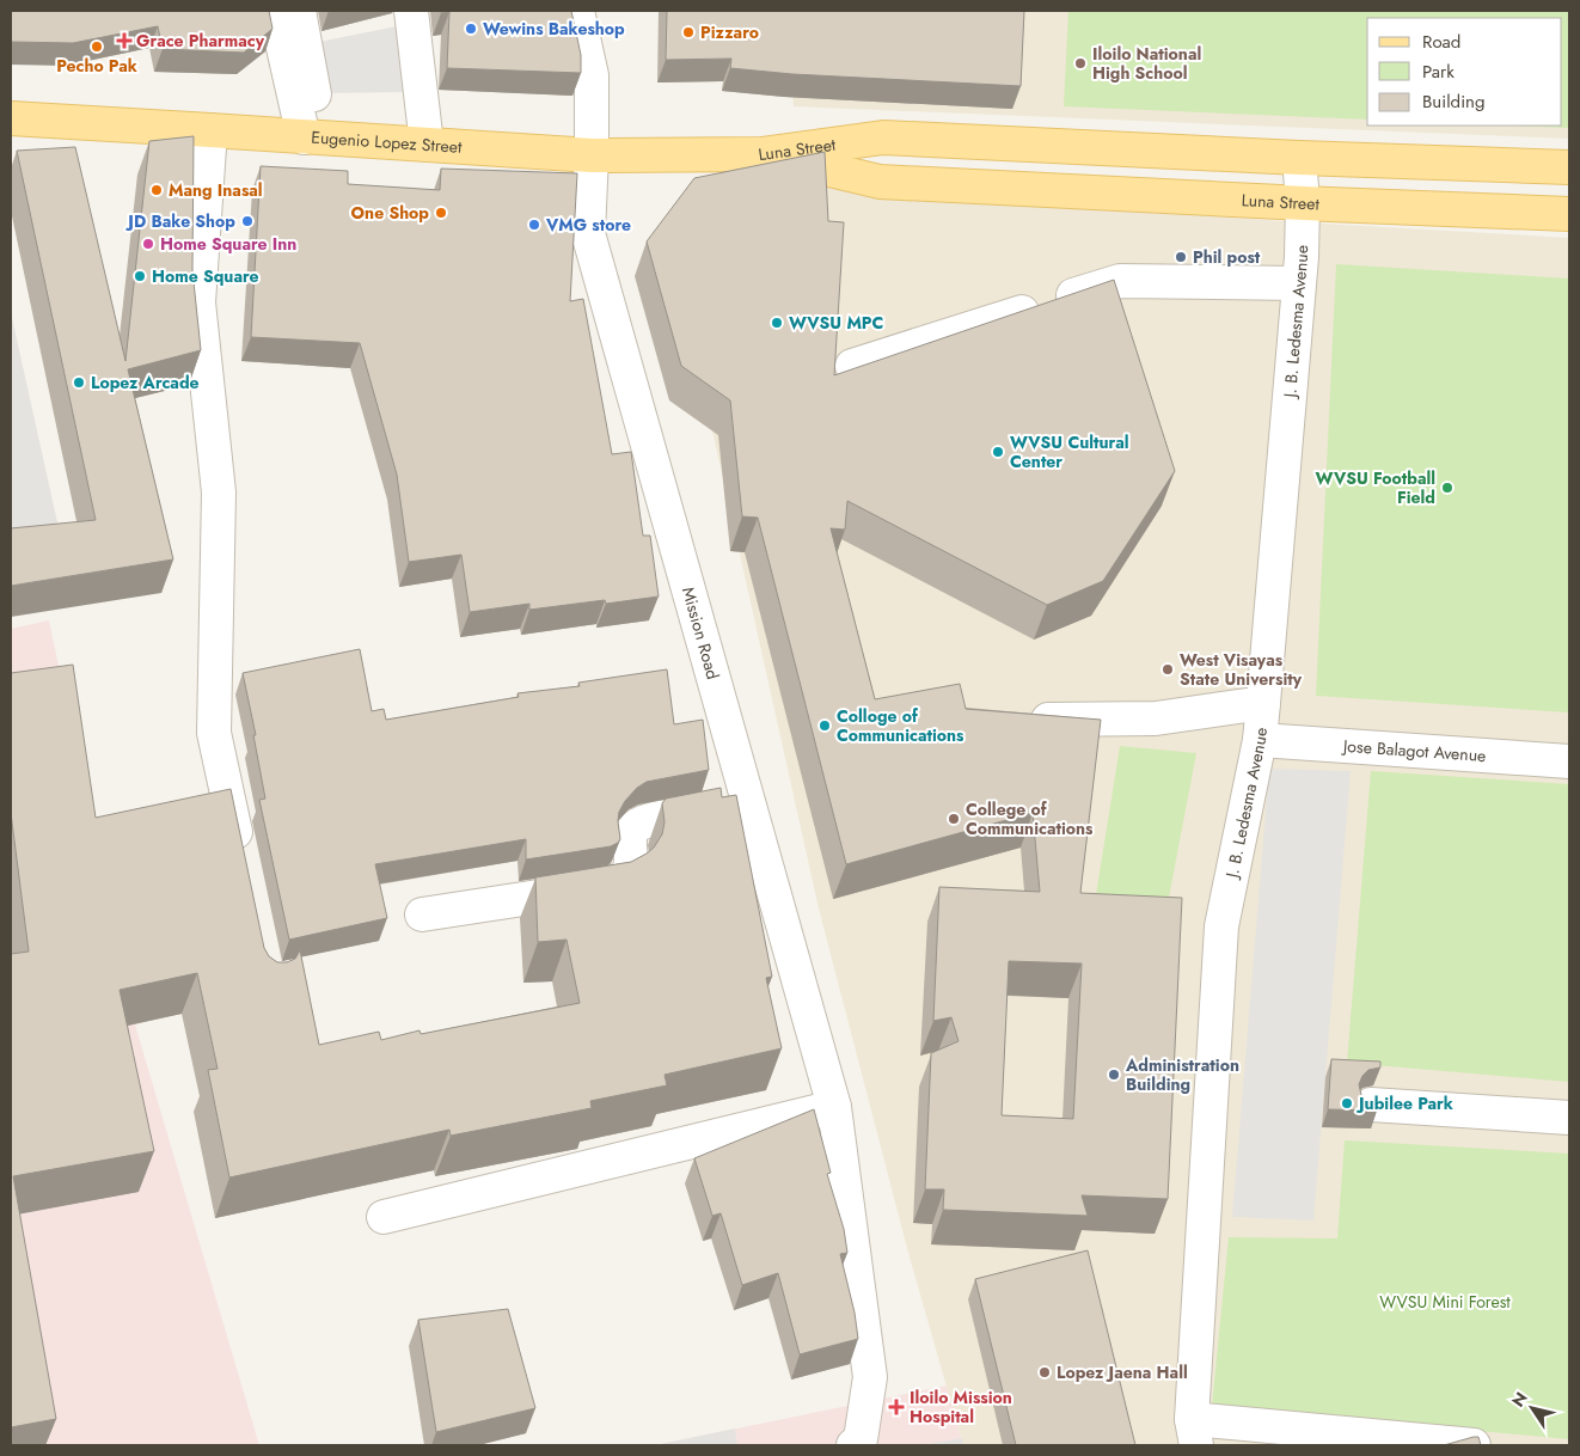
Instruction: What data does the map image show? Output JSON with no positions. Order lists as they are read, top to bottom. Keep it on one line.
{"streets":{"main road":["Eugenio Lopez Street","Luna Street"],"street":["J. B. Ledesma Avenue","Mission Road","Jose Balagot Avenue"]},"crossings":[["Eugenio Lopez Street","Luna Street"],["Eugenio Lopez Street","Mission Road"],["Luna Street","J. B. Ledesma Avenue"],["J. B. Ledesma Avenue","Jose Balagot Avenue"]],"parks":["WVSU Mini Forest"],"places":{"other":["Wewins Bakeshop","Pizzaro","Pecho Pak","Iloilo National High School","Mang Inasal","One Shop","JD Bake Shop","VMG store","Home Square Inn","Phil post","Home Square","WVSU MPC","Lopez Arcade","WVSU Cultural Center","WVSU Football Field","West Visayas State University","Colloge of Communications","College of Communications","Administration Building","Jubilee Park","Lopez Jaena Hall"],"health":["Grace Pharmacy","Iloilo Mission Hospital"]},"legend":["Road","Park","Building"],"north":"top left"}
